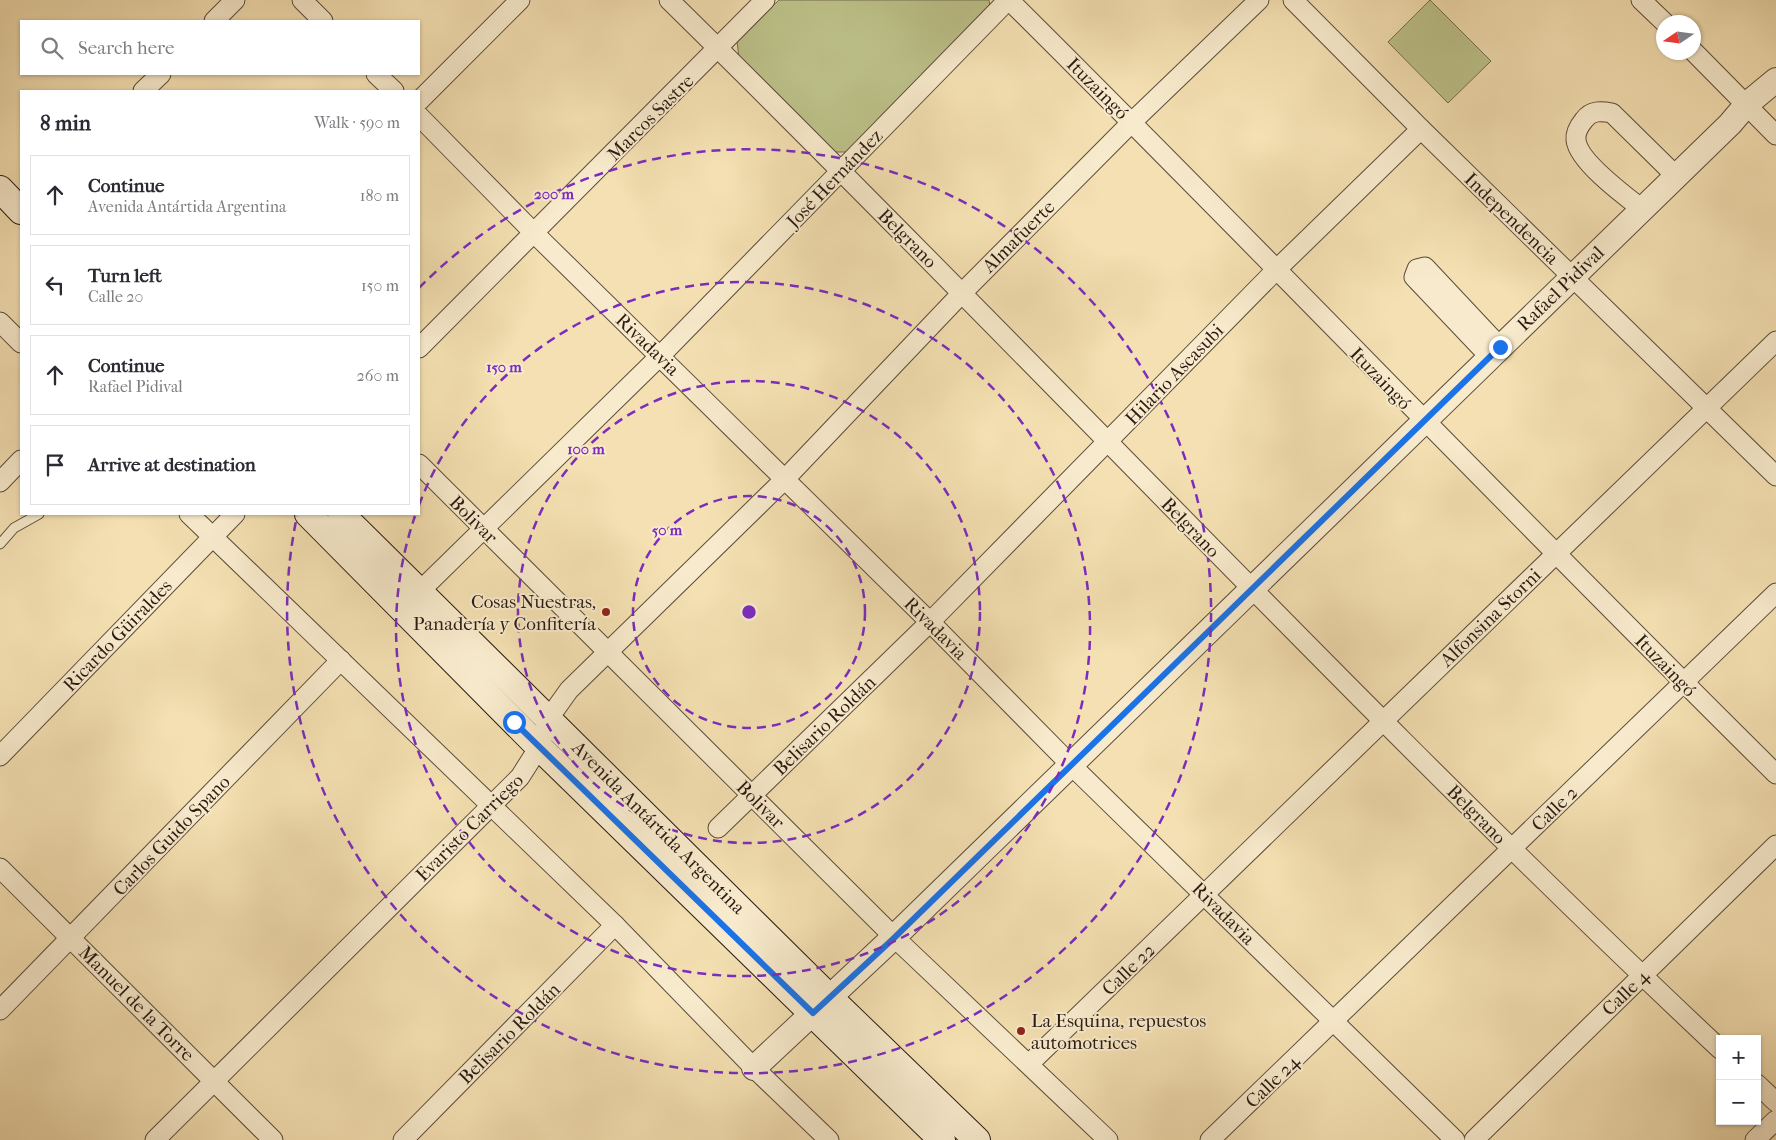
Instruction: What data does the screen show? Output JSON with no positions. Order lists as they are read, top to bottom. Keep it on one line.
{"streets":{"main road":["Avenida Antártida Argentina"],"street":["Ituzaingó","Marcos Sastre","José Hernández","Independencia","Almafuerte","Belgrano","Rafael Pidival","Rivadavia","Hilario Ascasubi","Bolivar","Alfonsina Storni","Ricardo Güiraldes","Belisario Roldán","Calle 2","Evaristo Carriego","Carlos Guido Spano","Calle 22","Calle 4","Manuel de la Torre","Calle 24"]},"crossings":[["Ituzaingó","José Hernández"],["Ituzaingó","Almafuerte"],["Ituzaingó","Rafael Pidival"],["Ituzaingó","Hilario Ascasubi"],["Ituzaingó","Alfonsina Storni"],["Ituzaingó","Calle 2"],["Marcos Sastre","Belgrano"],["Marcos Sastre","Rivadavia"],["José Hernández","Belgrano"],["José Hernández","Rivadavia"],["Independencia","Rafael Pidival"],["Independencia","Hilario Ascasubi"],["Independencia","Alfonsina Storni"],["Almafuerte","Belgrano"],["Almafuerte","Rivadavia"],["Almafuerte","Evaristo Carriego"],["Belgrano","Rafael Pidival"],["Belgrano","Hilario Ascasubi"],["Belgrano","Alfonsina Storni"],["Belgrano","Calle 2"],["Belgrano","Calle 4"],["Rafael Pidival","Rivadavia"],["Rafael Pidival","Bolivar"],["Rafael Pidival","Avenida Antártida Argentina"],["Rivadavia","Hilario Ascasubi"],["Rivadavia","Alfonsina Storni"],["Rivadavia","Belisario Roldán"],["Rivadavia","Calle 2"],["Rivadavia","Evaristo Carriego"],["Rivadavia","Calle 22"],["Rivadavia","Calle 24"],["Hilario Ascasubi","Belisario Roldán"],["Bolivar","Belisario Roldán"],["Bolivar","Evaristo Carriego"],["Bolivar","Calle 22"],["Alfonsina Storni","Calle 22"],["Calle 2","Calle 24"],["Evaristo Carriego","Avenida Antártida Argentina"],["Evaristo Carriego","Manuel de la Torre"],["Carlos Guido Spano","Manuel de la Torre"]],"places":["Cosas Nuestras, Panadería y Confitería","La Esquina, repuestos automotrices"],"north":"left","page":{"search":"Search here","heading":["8 min","Walk · 590 m"],"list":[["Continue","Avenida Antártida Argentina","180 m"],["Turn left","Calle 20","150 m"],["Continue","Rafael Pidival","260 m"],"Arrive at destination"],"map_buttons":["+","−"]},"rings":["200 m","150 m","100 m","50 m"]}
